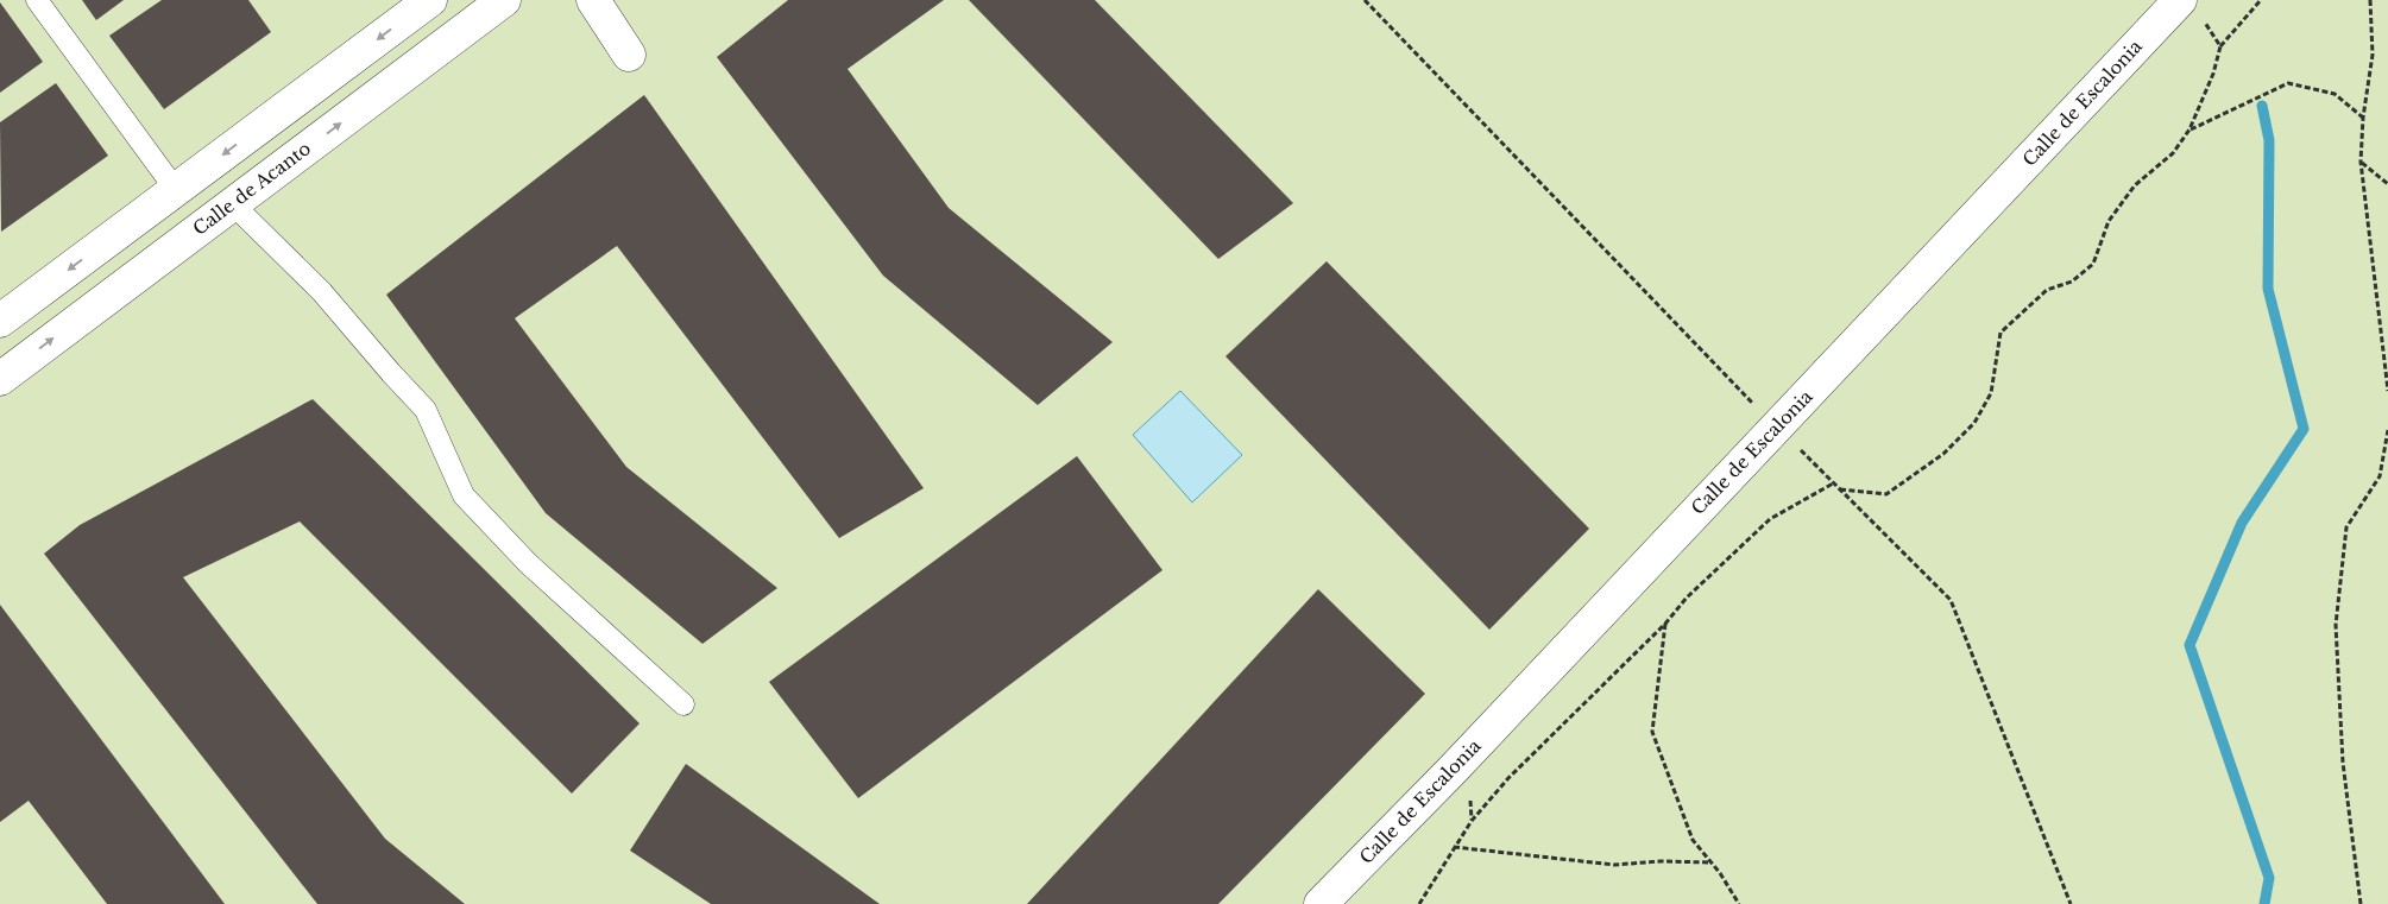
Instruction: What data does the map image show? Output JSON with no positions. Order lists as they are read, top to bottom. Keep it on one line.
{"streets":{"street":["Calle de Escalonia","Calle de Acanto"]}}
